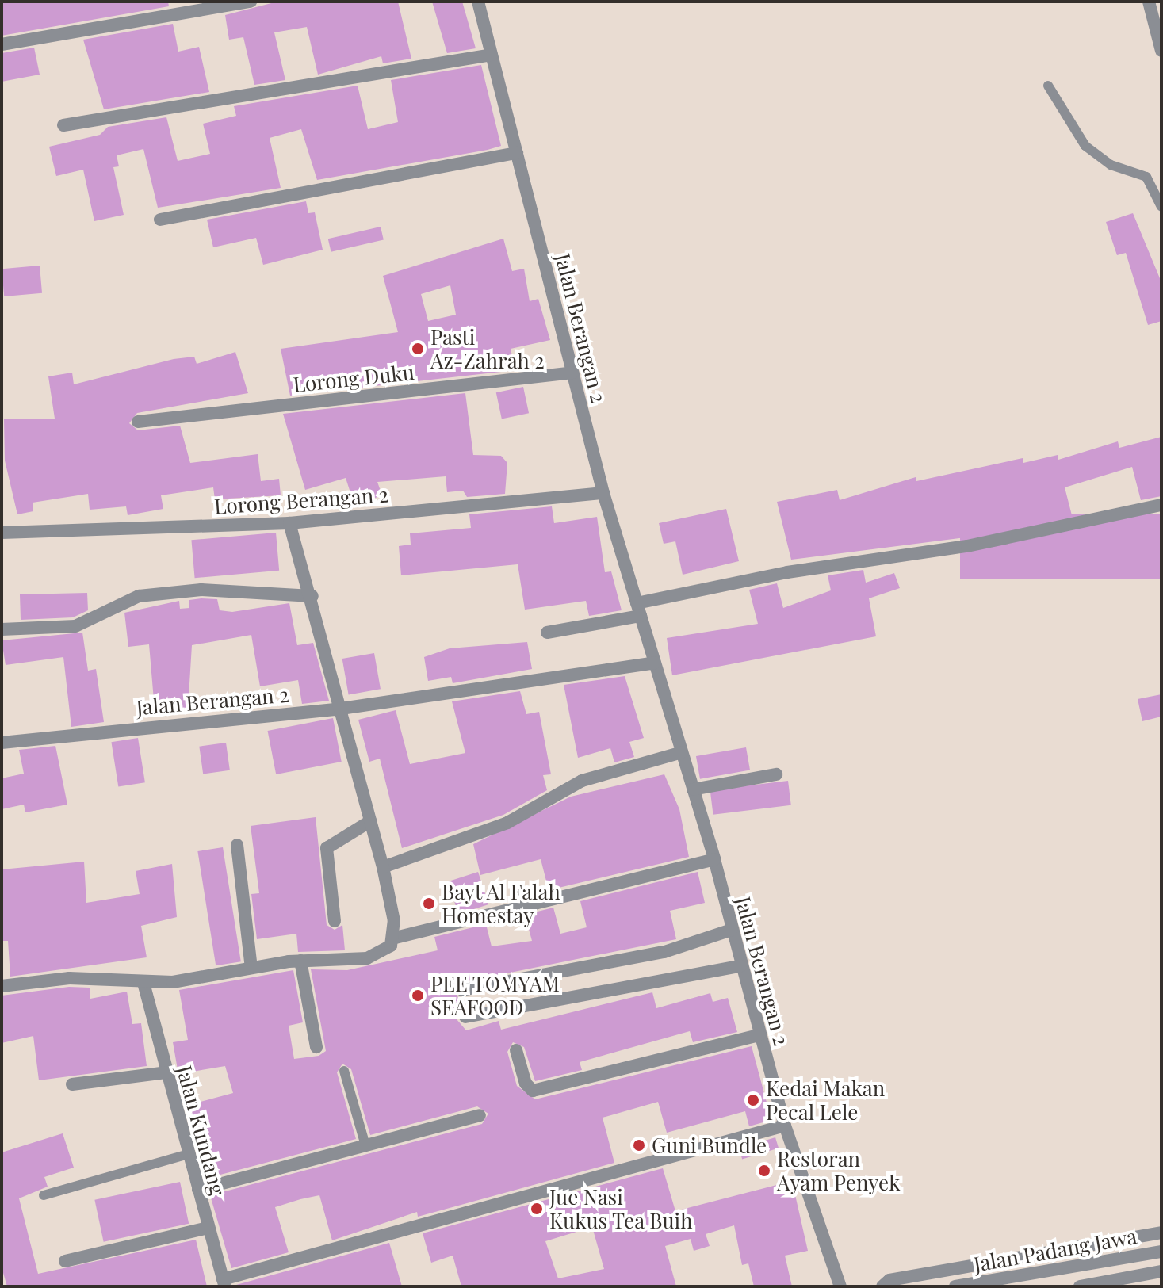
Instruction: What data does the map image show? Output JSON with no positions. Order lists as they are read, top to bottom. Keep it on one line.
{"streets":{"street":["Jalan Berangan 2","Lorong Duku","Lorong Berangan 2","Jalan Kundang","Jalan Padang Jawa"]},"crossings":[["Jalan Berangan 2","Lorong Duku"],["Jalan Berangan 2","Lorong Berangan 2"]],"places":["Pasti Az-Zahrah 2","Bayt Al Falah Homestay","PEE TOMYAM SEAFOOD","Kedai Makan Pecal Lele","Guni Bundle","Restoran Ayam Penyek","Jue Nasi Kukus Tea Buih"]}
